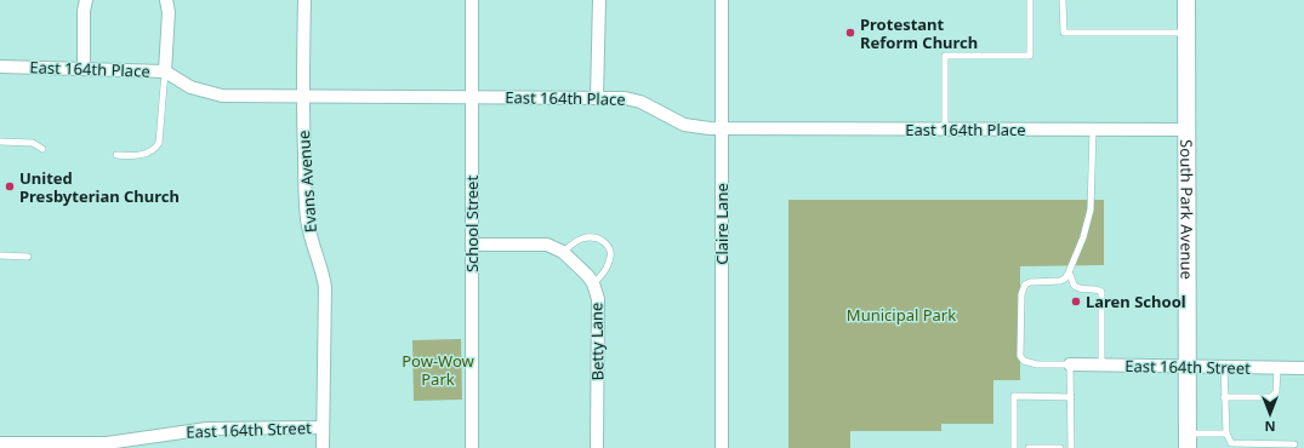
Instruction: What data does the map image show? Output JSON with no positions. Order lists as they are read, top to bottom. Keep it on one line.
{"streets":{"street":["East 164th Place","Evans Avenue","South Park Avenue","School Street","Claire Lane","Betty Lane","East 164th Street"]},"crossings":[["East 164th Place","Evans Avenue"],["East 164th Place","South Park Avenue"],["East 164th Place","School Street"],["East 164th Place","Claire Lane"],["Evans Avenue","East 164th Street"],["South Park Avenue","East 164th Street"],["School Street","Betty Lane"]],"parks":["Municipal Park","Pow-Wow Park"],"places":["Protestant Reform Church","United Presbyterian Church","Laren School"],"north":"bottom"}
